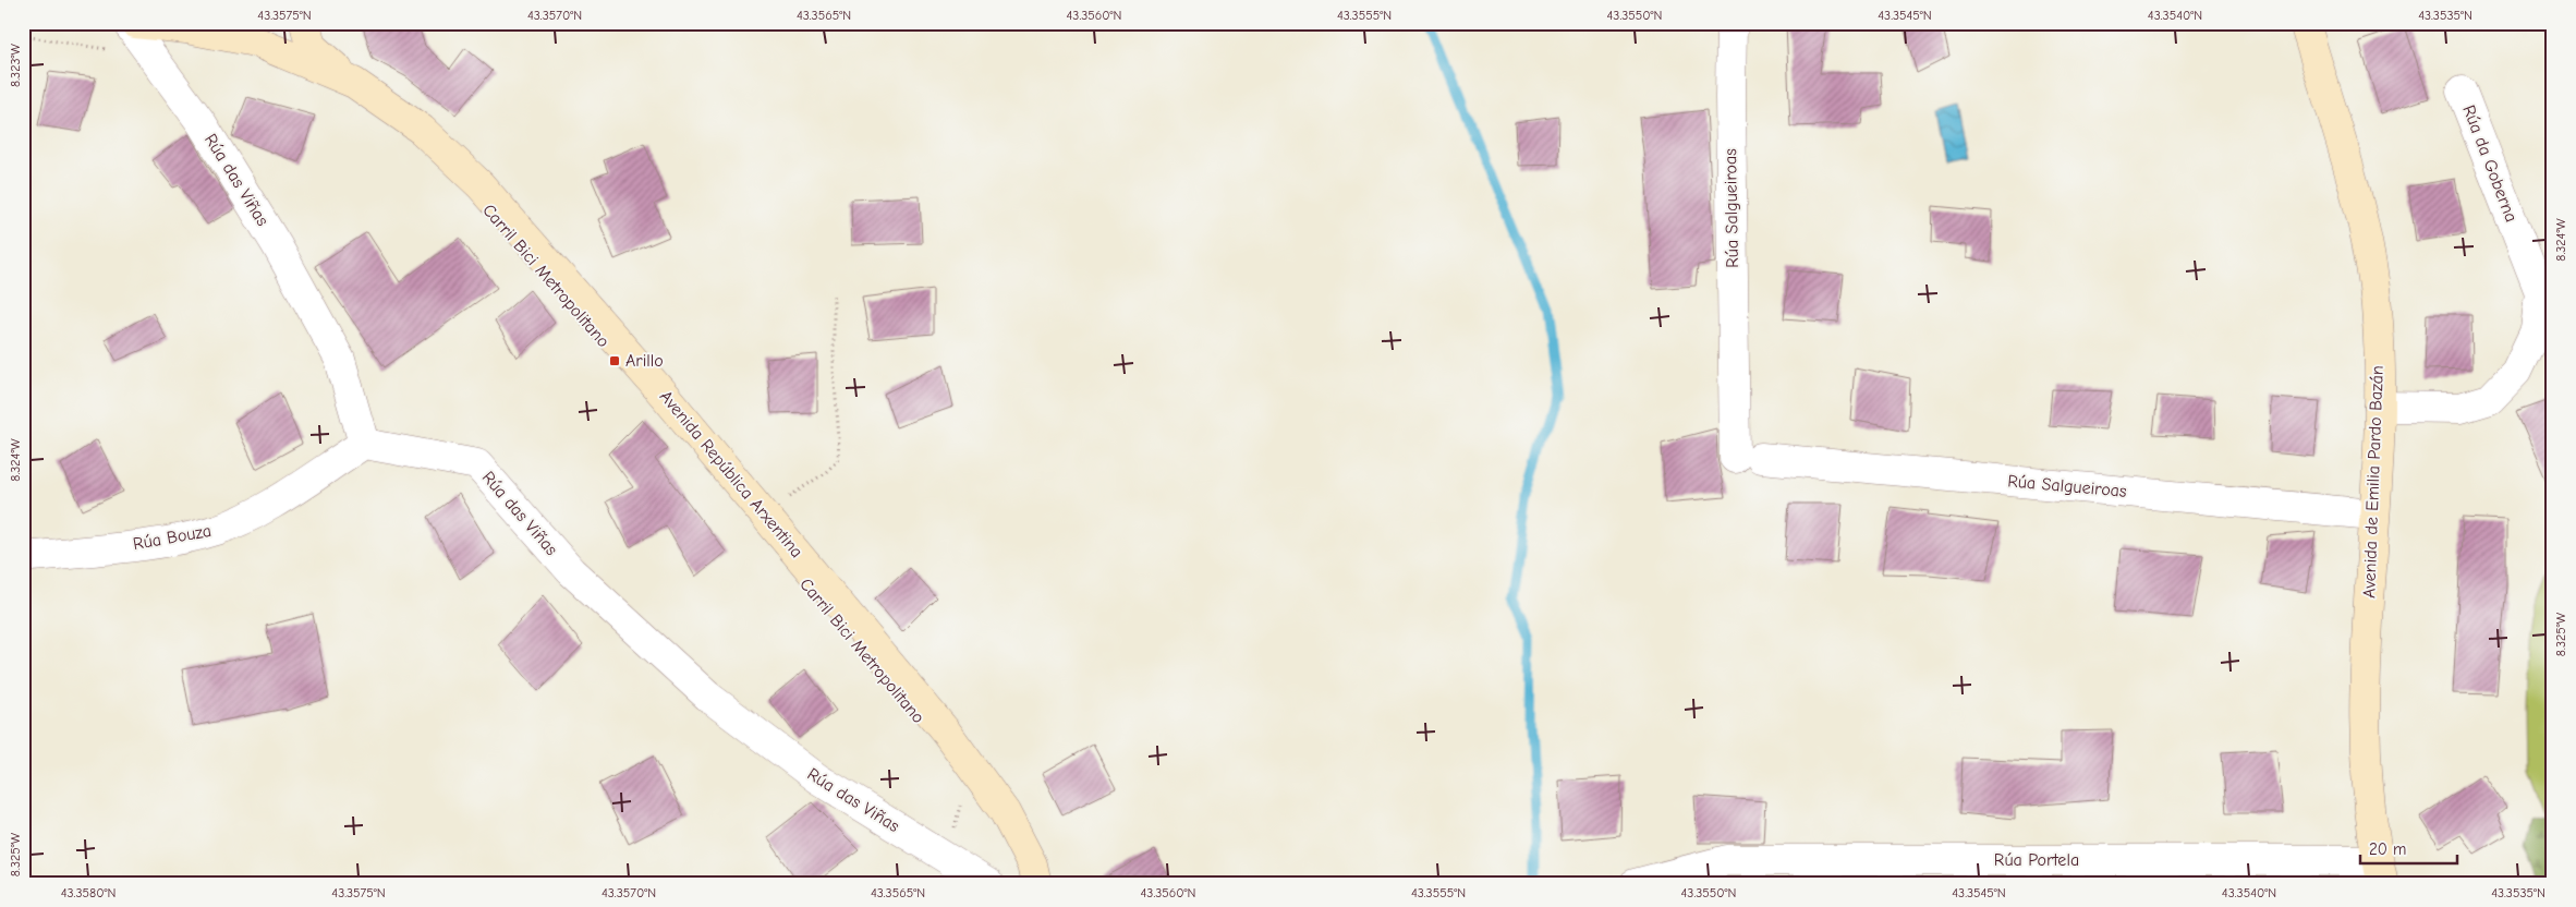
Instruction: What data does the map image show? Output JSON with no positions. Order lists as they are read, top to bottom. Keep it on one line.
{"streets":{"main road":["Avenida República Arxentina","Avenida de Emilia Pardo Bazán"],"street":["Rúa da Goberna","Rúa das Viñas","Rúa Salgueiroas","Rúa Bouza","Rúa Portela"]},"crossings":[["Rúa da Goberna","Avenida de Emilia Pardo Bazán"],["Rúa das Viñas","Rúa Bouza"],["Rúa Salgueiroas","Avenida de Emilia Pardo Bazán"],["Avenida de Emilia Pardo Bazán","Rúa Portela"]],"places":{"transit":["Arillo"]},"scale_bar":"20 m","coordinates":["43.3575°N","43.3570°N","43.3565°N","43.3560°N","43.3555°N","43.3550°N","43.3545°N","43.3540°N","43.3535°N","8.323°W","8.324°W","8.325°W","43.3580°N"]}
